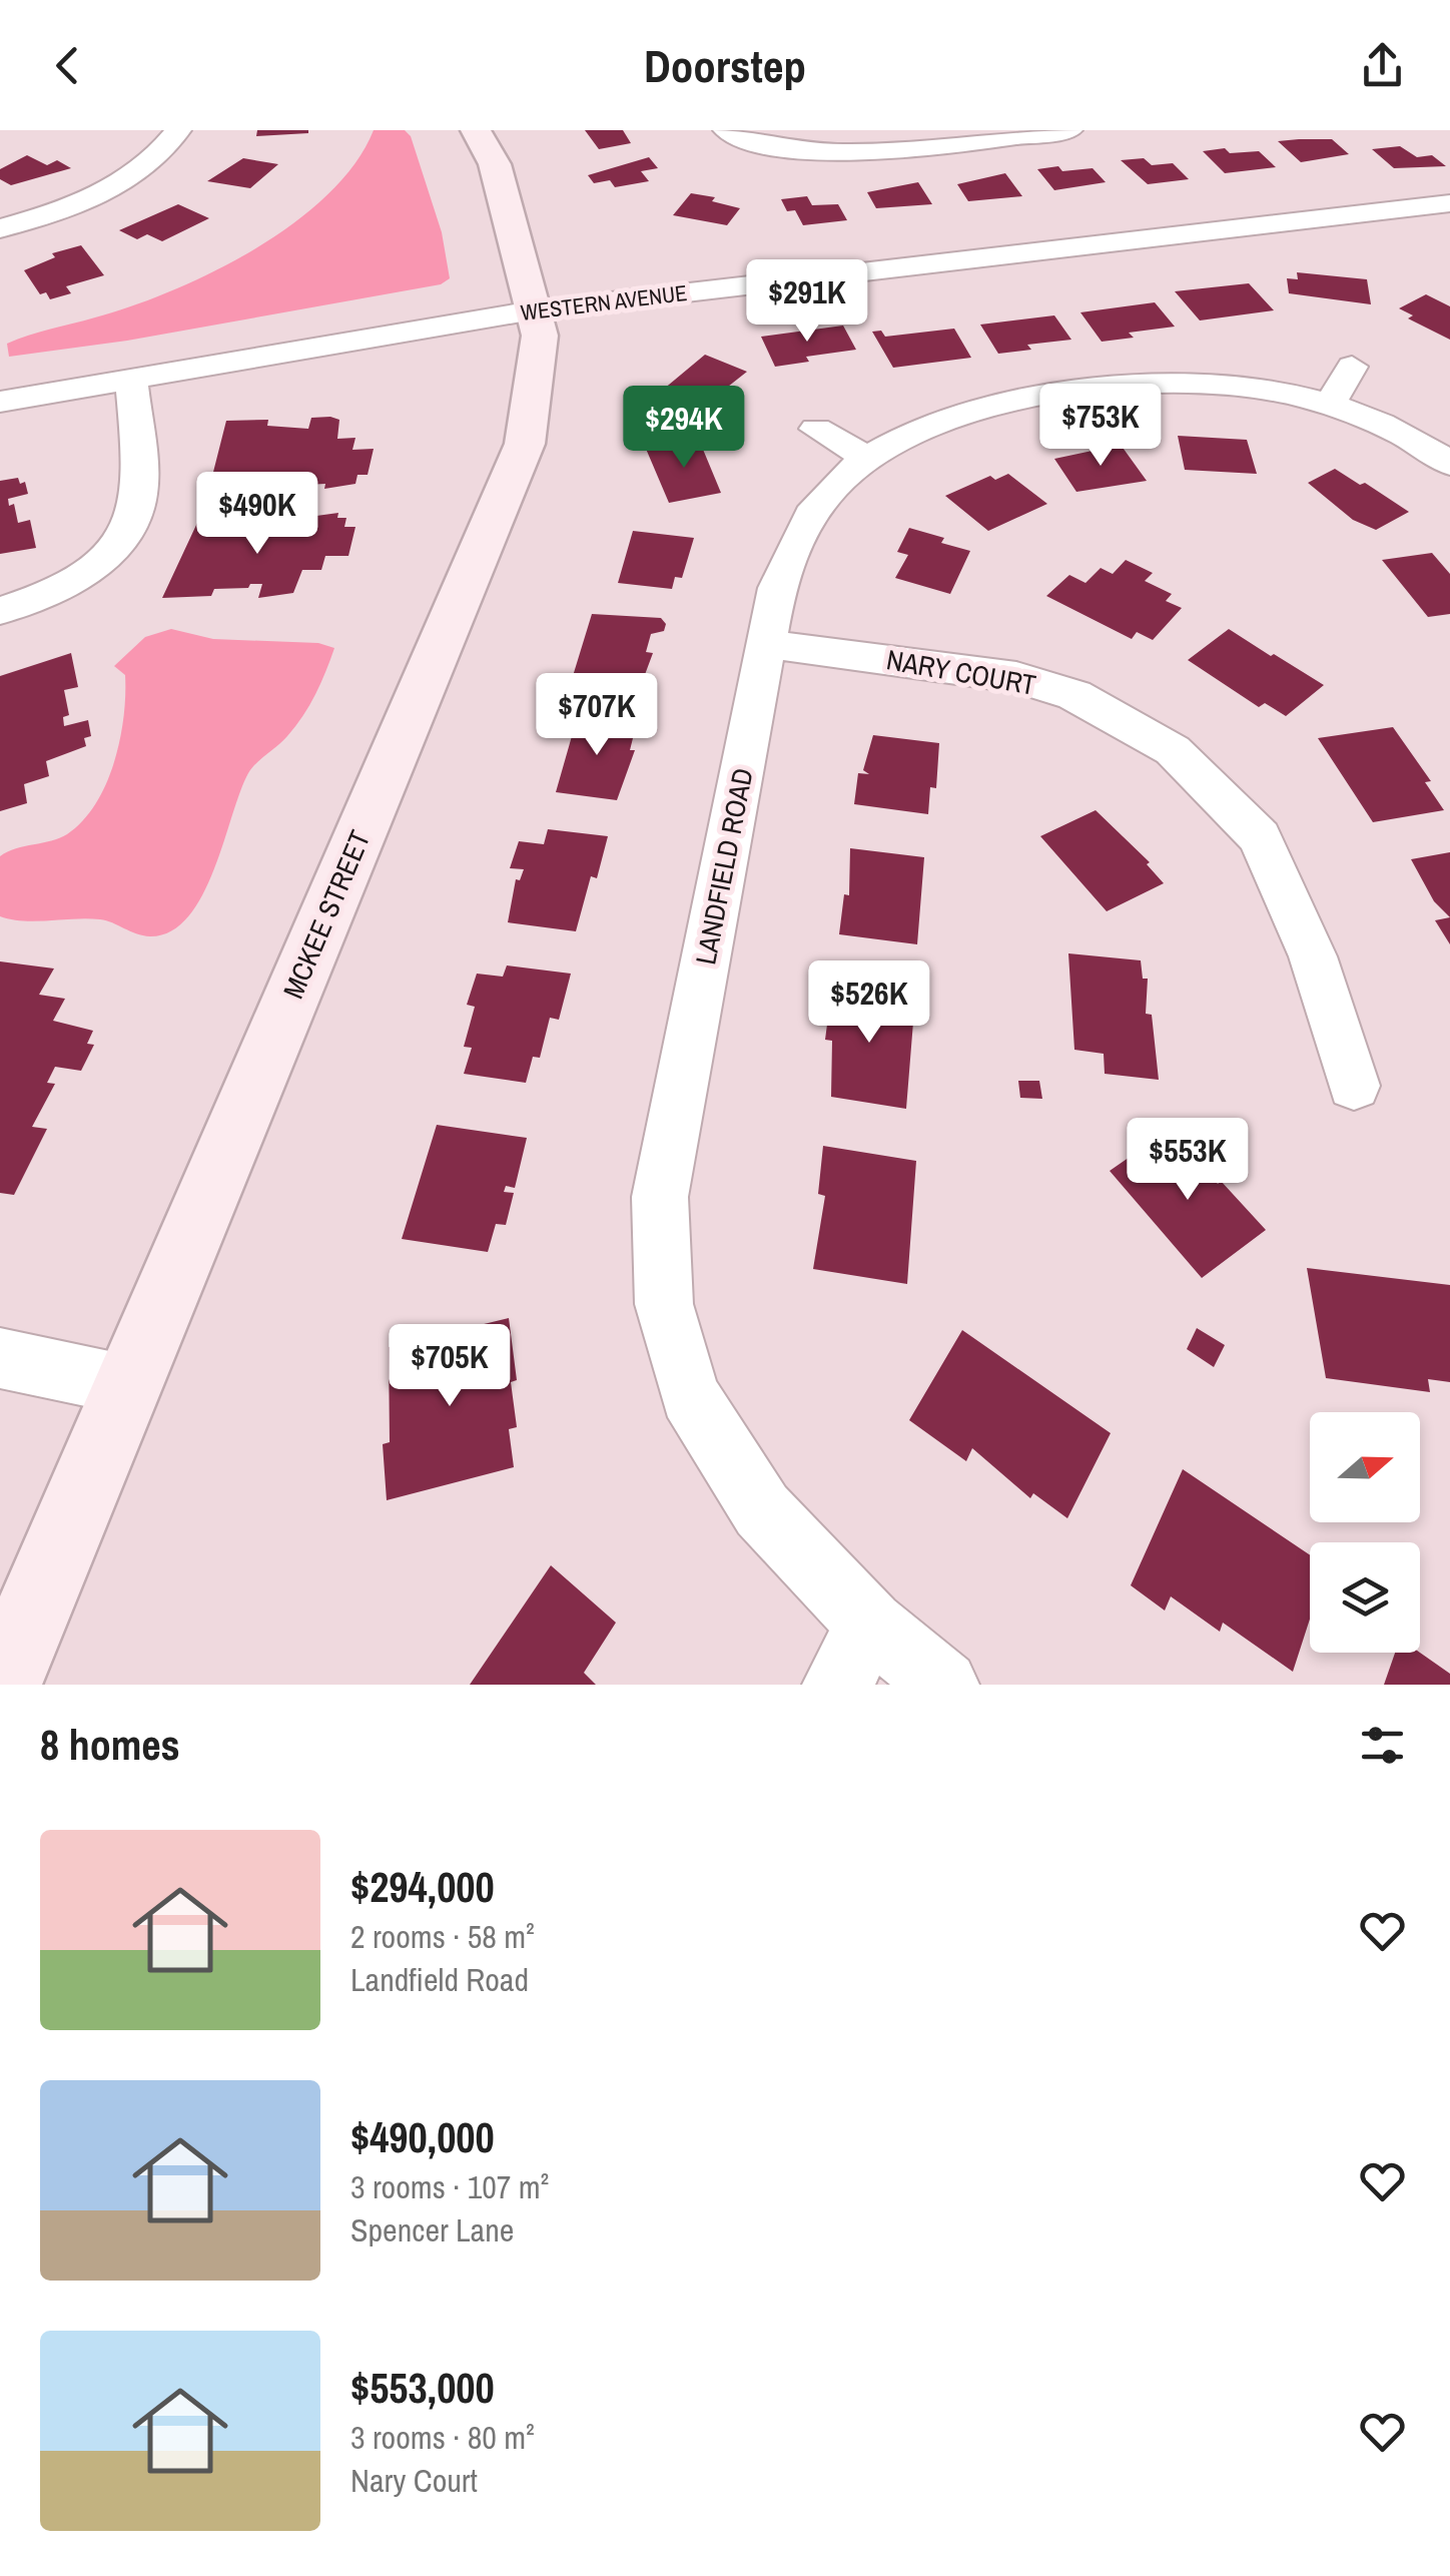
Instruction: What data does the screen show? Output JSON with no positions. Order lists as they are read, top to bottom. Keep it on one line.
{"streets":{"street":["WESTERN AVENUE","NARY COURT","LANDFIELD ROAD","MCKEE STREET"]},"crossings":[["WESTERN AVENUE","MCKEE STREET"],["NARY COURT","LANDFIELD ROAD"]],"north":"right","page":{"header":"Doorstep","price":["$291K","$753K","$294K","$490K","$707K","$526K","$553K","$705K"],"heading":"8 homes","list":[{"name":"$294,000","note":"2 rooms · 58 m² · Landfield Road"},{"name":"$490,000","note":"3 rooms · 107 m² · Spencer Lane"},{"name":"$553,000","note":"3 rooms · 80 m² · Nary Court"}]}}
